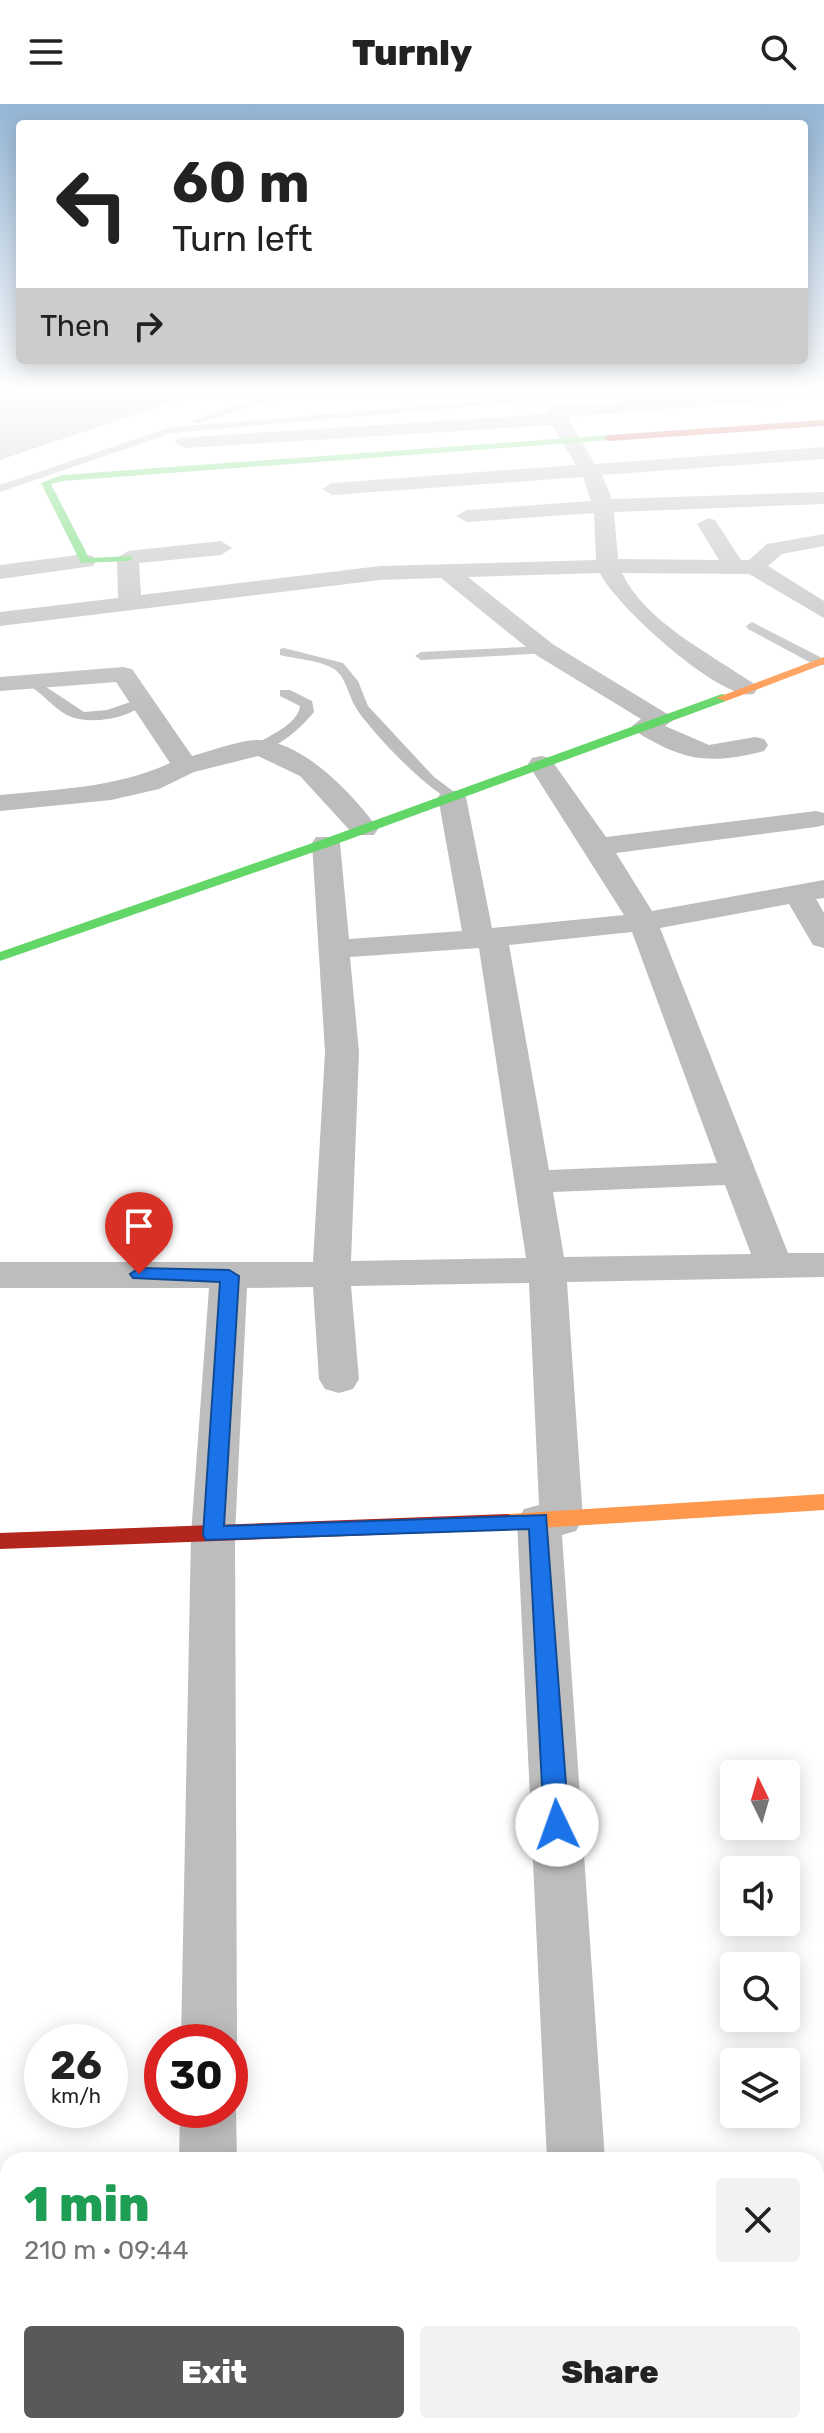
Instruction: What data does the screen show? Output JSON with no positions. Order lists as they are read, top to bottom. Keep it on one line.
{"north":"top","page":{"header":"Turnly","turn":["60 m","Turn left"],"then":"Then","speed":"26 km/h","limit":"30","heading":["1 min","210 m · 09:44"],"buttons":["Exit","Share"]}}
